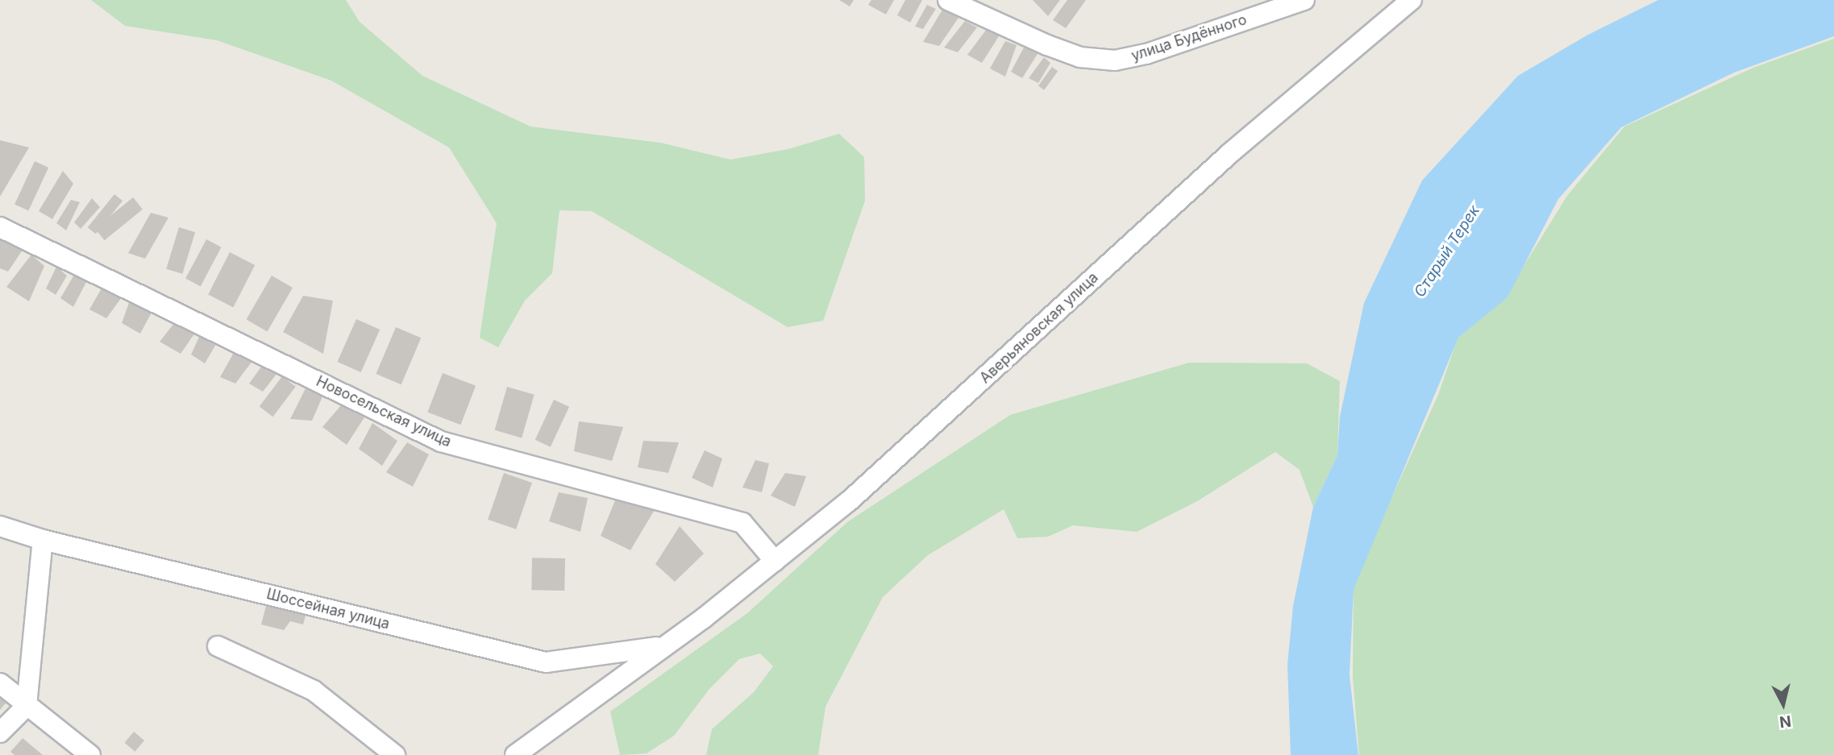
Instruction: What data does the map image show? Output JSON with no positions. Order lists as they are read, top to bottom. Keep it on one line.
{"streets":{"street":["улица Будённого","Аверьяновская улица","Новосельская улица","Шоссейная улица"]},"crossings":[["Аверьяновская улица","Новосельская улица"],["Аверьяновская улица","Шоссейная улица"]],"water":["Старый Терек"],"north":"bottom"}
